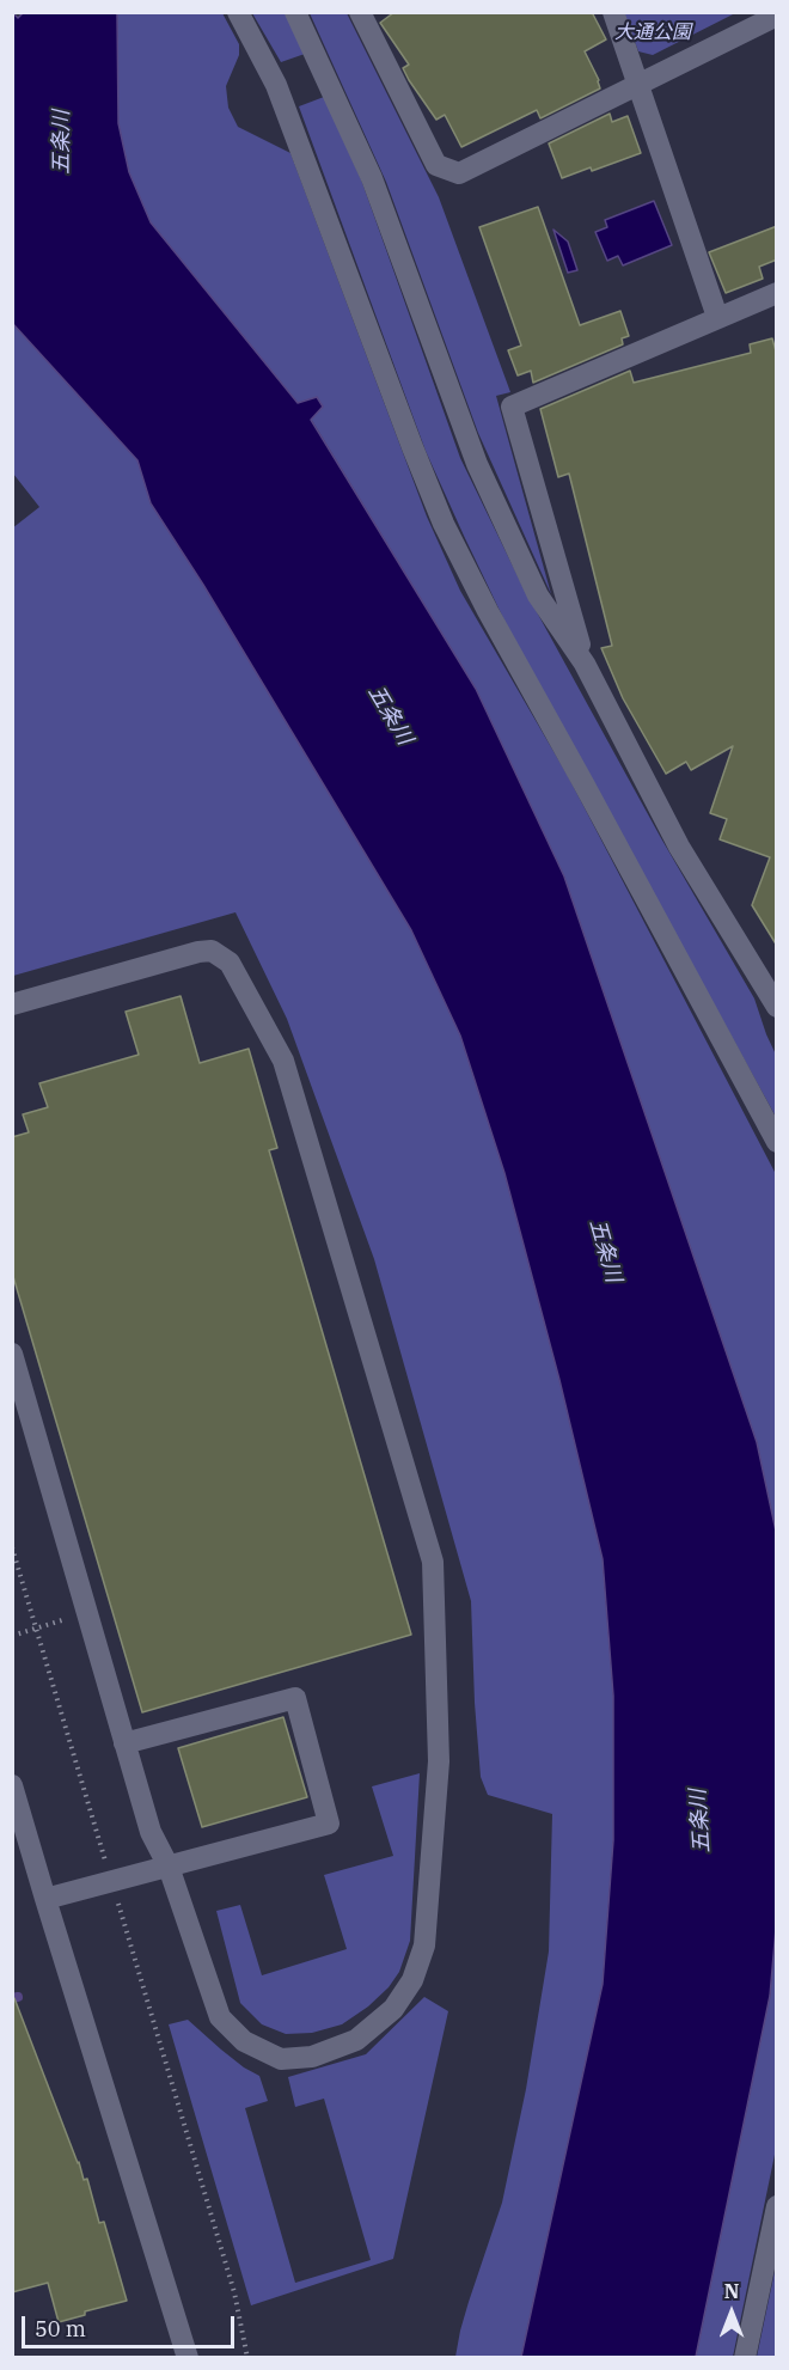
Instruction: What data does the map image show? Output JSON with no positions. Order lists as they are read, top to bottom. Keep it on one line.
{"water":["五条川"],"parks":["大通公園"],"scale_bar":"50 m","north":"top"}
